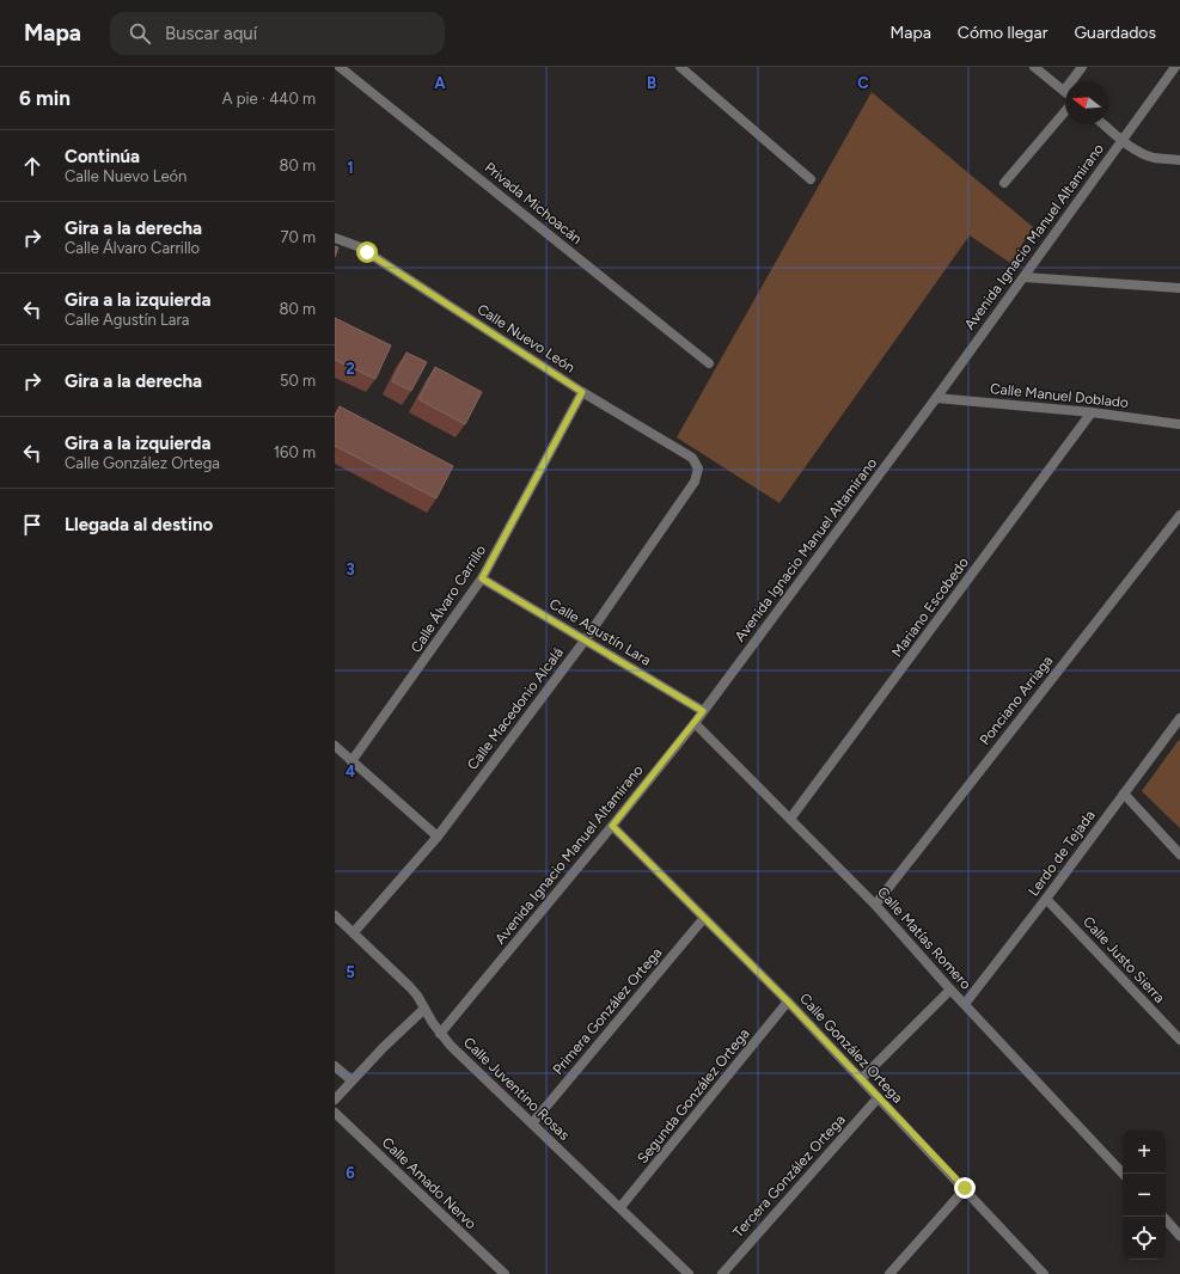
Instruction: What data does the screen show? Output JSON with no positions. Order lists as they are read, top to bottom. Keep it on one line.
{"streets":{"street":["Privada Michoacán","Avenida Ignacio Manuel Altamirano","Calle Nuevo León","Calle Manuel Doblado","Calle Álvaro Carrillo","Mariano Escobedo","Calle Agustín Lara","Ponciano Arriaga","Calle Macedonio Alcalá","Lerdo de Tejada","Calle Matías Romero","Calle Justo Sierra","Primera González Ortega","Calle González Ortega","Calle Juventino Rosas","Segunda González Ortega","Tercera González Ortega","Calle Amado Nervo"]},"crossings":[["Avenida Ignacio Manuel Altamirano","Calle Manuel Doblado"],["Avenida Ignacio Manuel Altamirano","Calle Agustín Lara"],["Avenida Ignacio Manuel Altamirano","Calle Matías Romero"],["Avenida Ignacio Manuel Altamirano","Calle González Ortega"],["Avenida Ignacio Manuel Altamirano","Calle Juventino Rosas"],["Calle Nuevo León","Calle Álvaro Carrillo"],["Calle Nuevo León","Calle Macedonio Alcalá"],["Calle Manuel Doblado","Mariano Escobedo"],["Calle Álvaro Carrillo","Calle Agustín Lara"],["Mariano Escobedo","Calle Matías Romero"],["Calle Agustín Lara","Calle Macedonio Alcalá"],["Ponciano Arriaga","Calle Matías Romero"],["Calle Macedonio Alcalá","Calle Juventino Rosas"],["Lerdo de Tejada","Calle Matías Romero"],["Lerdo de Tejada","Calle Justo Sierra"],["Primera González Ortega","Calle González Ortega"],["Primera González Ortega","Calle Juventino Rosas"],["Calle González Ortega","Segunda González Ortega"],["Calle González Ortega","Tercera González Ortega"],["Calle Juventino Rosas","Segunda González Ortega"]],"north":"left","page":{"header":"Mapa","search":"Buscar aquí","nav":["Mapa","Cómo llegar","Guardados"],"heading":["6 min","A pie · 440 m"],"list":[["Continúa","Calle Nuevo León","80 m"],["Gira a la derecha","Calle Álvaro Carrillo","70 m"],["Gira a la izquierda","Calle Agustín Lara","80 m"],["Gira a la derecha","50 m"],["Gira a la izquierda","Calle González Ortega","160 m"],"Llegada al destino"],"map_buttons":["+","−"]},"grid":{"columns":["A","B","C"],"rows":["1","2","3","4","5","6"]}}
